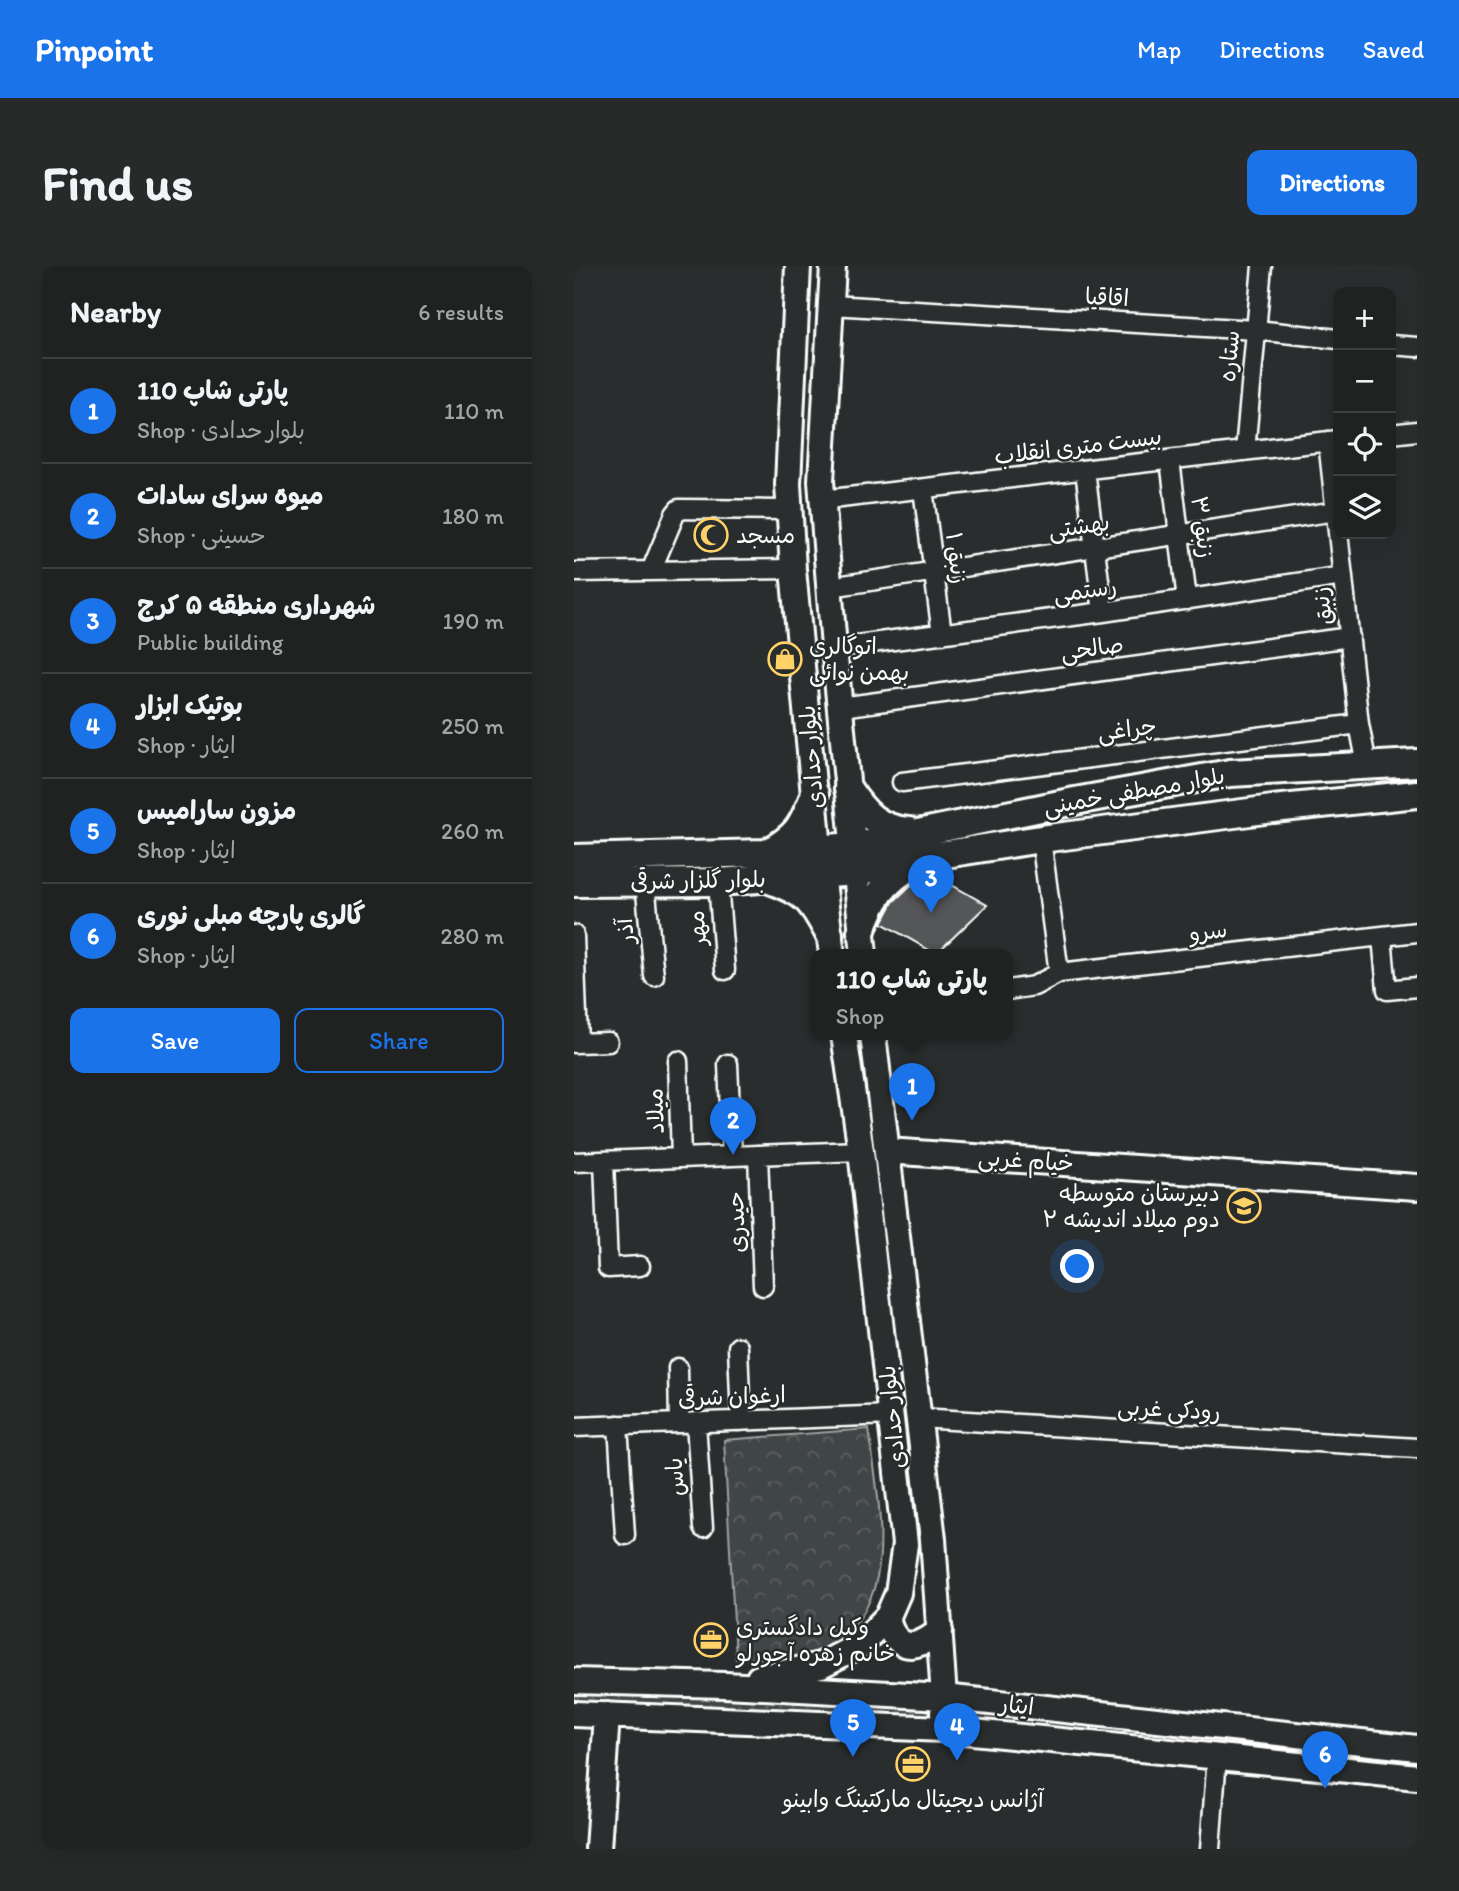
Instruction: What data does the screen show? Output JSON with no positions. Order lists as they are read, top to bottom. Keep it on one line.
{"streets":{"main road":["بلوار حدادی","بلوار مصطفی خمینی","بلوار گلزار شرقی","خیام غربی","ایثار"],"street":["اقاقیا","ستاره","بیست متری انقلاب","بهشتی","زنبق ۳","زنبق ۱","رستمی","زنبق","صالحی","چراغی","مهر","آذر","سرو","میلاد","حیدری","ارغوان شرقی","رودکی غربی","یاس"]},"crossings":[["اقاقیا","ستاره"],["اقاقیا","بلوار حدادی"],["ستاره","بیست متری انقلاب"],["بیست متری انقلاب","زنبق ۳"],["بیست متری انقلاب","زنبق ۱"],["بیست متری انقلاب","بلوار حدادی"],["بهشتی","زنبق ۳"],["بهشتی","زنبق ۱"],["بهشتی","بلوار حدادی"],["زنبق ۳","رستمی"],["زنبق ۱","رستمی"],["رستمی","زنبق"],["رستمی","بلوار حدادی"],["زنبق","صالحی"],["زنبق","چراغی"],["زنبق","بلوار مصطفی خمینی"],["صالحی","بلوار حدادی"],["بلوار حدادی","بلوار مصطفی خمینی"],["بلوار حدادی","بلوار گلزار شرقی"],["بلوار حدادی","خیام غربی"],["بلوار حدادی","ارغوان شرقی"],["بلوار حدادی","رودکی غربی"],["بلوار حدادی","ایثار"],["بلوار مصطفی خمینی","بلوار گلزار شرقی"],["بلوار گلزار شرقی","مهر"],["بلوار گلزار شرقی","آذر"],["ارغوان شرقی","یاس"]],"places":{"mosque":["مسجد"],"shop":["اتوگالری بهمن نوائی"],"school or university":["دبیرستان متوسطه دوم میلاد اندیشه ۲"],"office":["وکیل دادگستری خانم زهره آجورلو","آژانس دیجیتال مارکتینگ وابینو"]},"page":{"header":"Pinpoint","nav":["Map","Directions","Saved"],"buttons":["Directions",["Save","Share"]],"title":"Find us","heading":["Nearby","6 results"],"map_buttons":["+","−"],"list":[{"mark":"1","name":"پارتی شاپ 110","note":"Shop · بلوار حدادی","value":"110 m"},{"mark":"2","name":"میوه سرای سادات","note":"Shop · حسینی","value":"180 m"},{"mark":"3","name":"شهرداری منطقه ۵ کرج","note":"Public building","value":"190 m"},{"mark":"4","name":"بوتیک ابزار","note":"Shop · ایثار","value":"250 m"},{"mark":"5","name":"مزون سارامیس","note":"Shop · ایثار","value":"260 m"},{"mark":"6","name":"گالری پارچه مبلی نوری","note":"Shop · ایثار","value":"280 m"}],"pins":["3","1","2","5","4","6"],"popup":["پارتی شاپ 110","Shop"]}}
